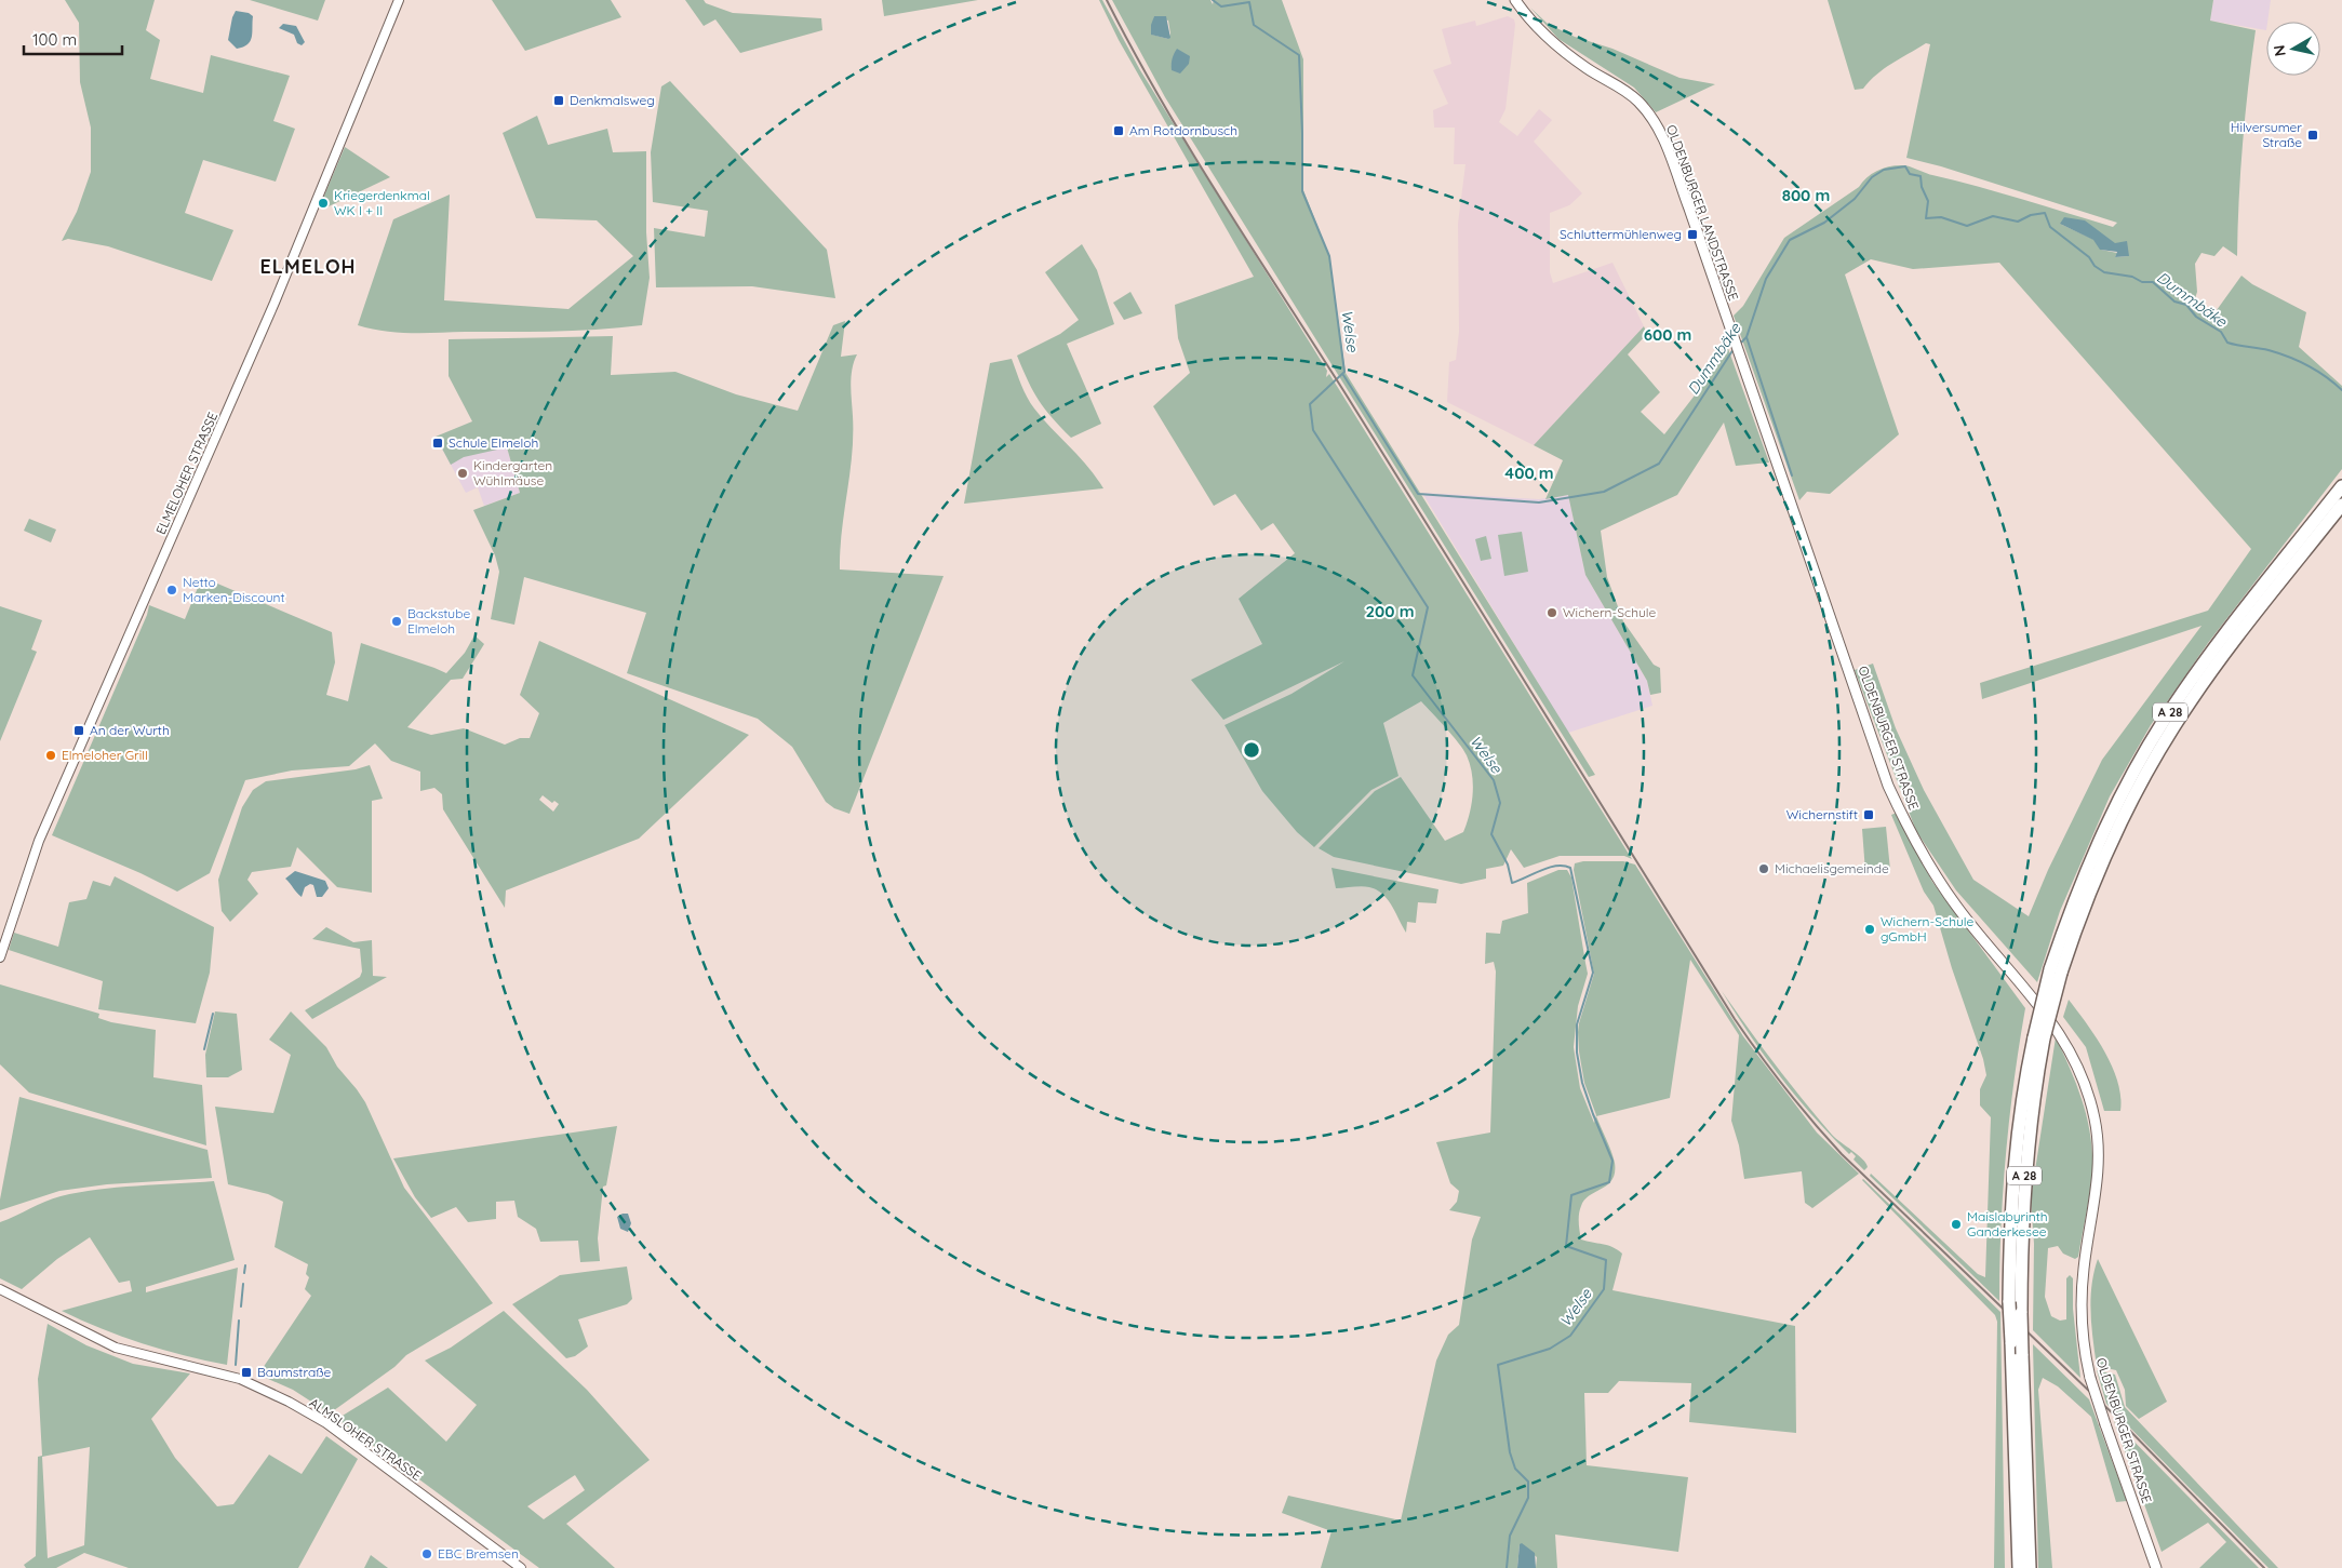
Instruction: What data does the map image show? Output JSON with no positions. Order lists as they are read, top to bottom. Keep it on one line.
{"streets":{"highway":["A 28"],"main road":["OLDENBURGER LANDSTRASSE","OLDENBURGER STRASSE"],"street":["ELMELOHER STRASSE","ALMSLOHER STRASSE"]},"crossings":[["OLDENBURGER LANDSTRASSE","OLDENBURGER STRASSE"]],"districts":["ELMELOH"],"water":["Dummbäke","Welse"],"places":{"transit":["Denkmalsweg","Am Rotdornbusch","Hilversumer Straße","Schluttermühlenweg","Schule Elmeloh","An der Wurth","Wichernstift","Baumstraße"],"other":["Kriegerdenkmal WK I + II","Kindergarten Wühlmäuse","Netto Marken-Discount","Wichern-Schule","Backstube Elmeloh","Elmeloher Grill","Michaelisgemeinde","Wichern-Schule gGmbH","Maislabyrinth Ganderkesee","EBC Bremsen"]},"scale_bar":"100 m","north":"left","rings":["800 m","600 m","400 m","200 m"]}
